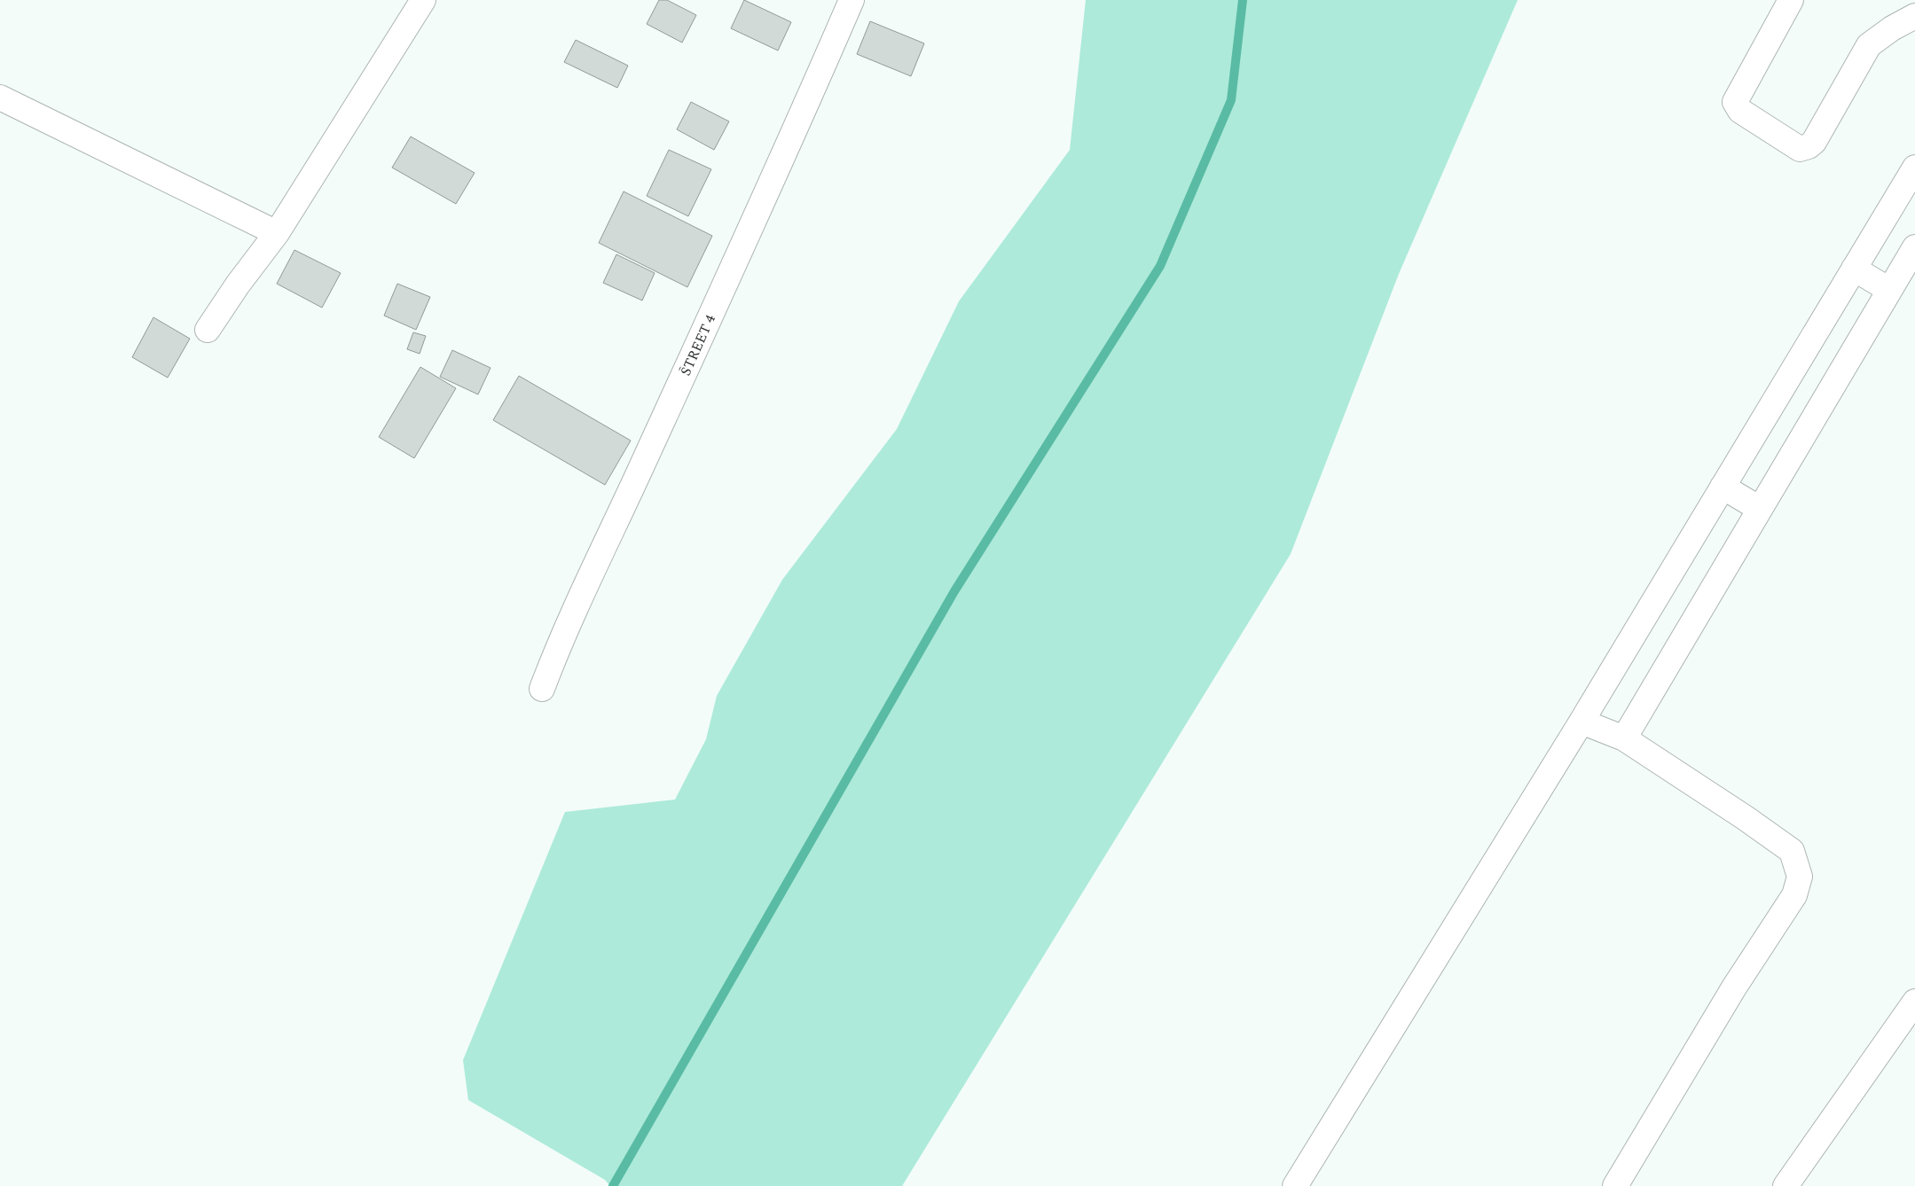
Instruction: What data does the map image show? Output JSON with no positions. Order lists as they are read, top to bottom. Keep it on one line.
{"streets":{"street":["S̄TREET 4"]}}
